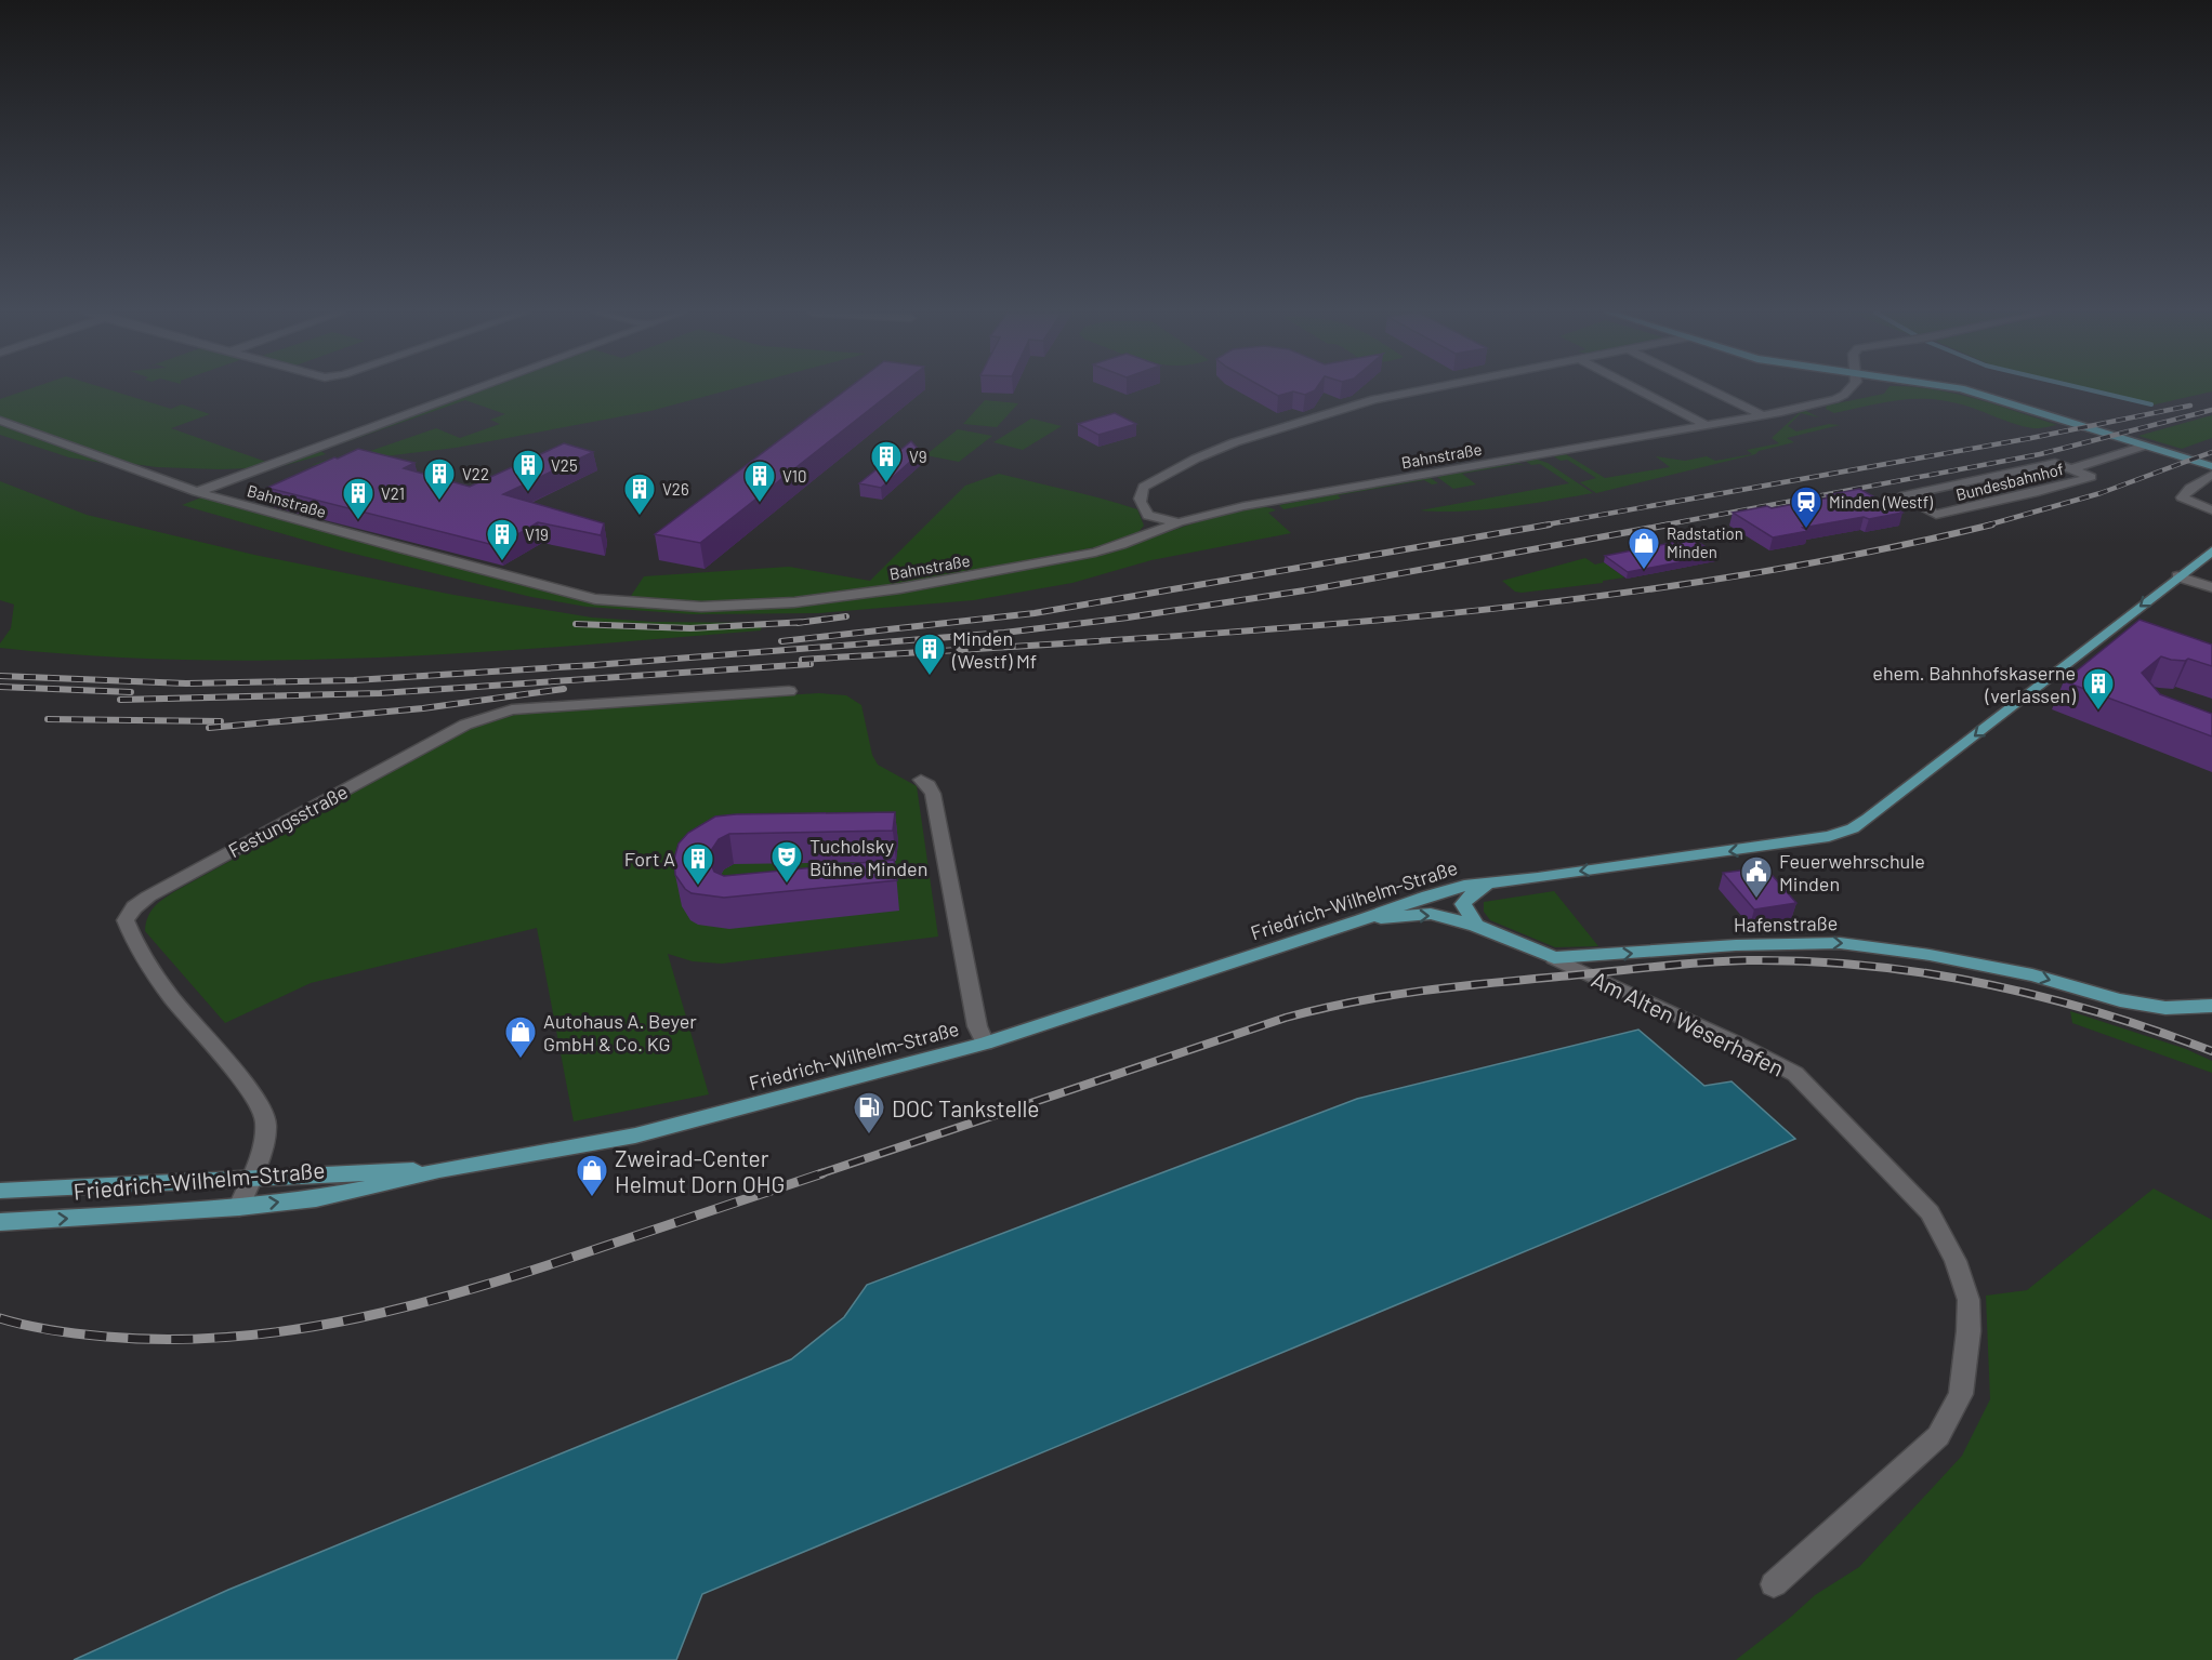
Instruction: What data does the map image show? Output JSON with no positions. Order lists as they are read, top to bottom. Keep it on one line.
{"streets":{"main road":["Friedrich-Wilhelm-Straße","Hafenstraße"],"street":["Bahnstraße","Bundesbahnhof","Festungsstraße","Am Alten Weserhafen"]},"crossings":[["Festungsstraße","Friedrich-Wilhelm-Straße"],["Friedrich-Wilhelm-Straße","Hafenstraße"],["Hafenstraße","Am Alten Weserhafen"]],"one_way":["Hafenstraße"],"places":{"building":["V9","V25","V22","V10","V26","V21","V19","Minden (Westf) Mf","ehem. Bahnhofskaserne (verlassen)","Fort A"],"station":["Minden (Westf)"],"shop":["Radstation Minden","Autohaus A. Beyer GmbH & Co. KG","Zweirad-Center Helmut Dorn OHG"],"theatre":["Tucholsky Bühne Minden"],"public building":["Feuerwehrschule Minden"],"fuel station":["DOC Tankstelle"]}}
